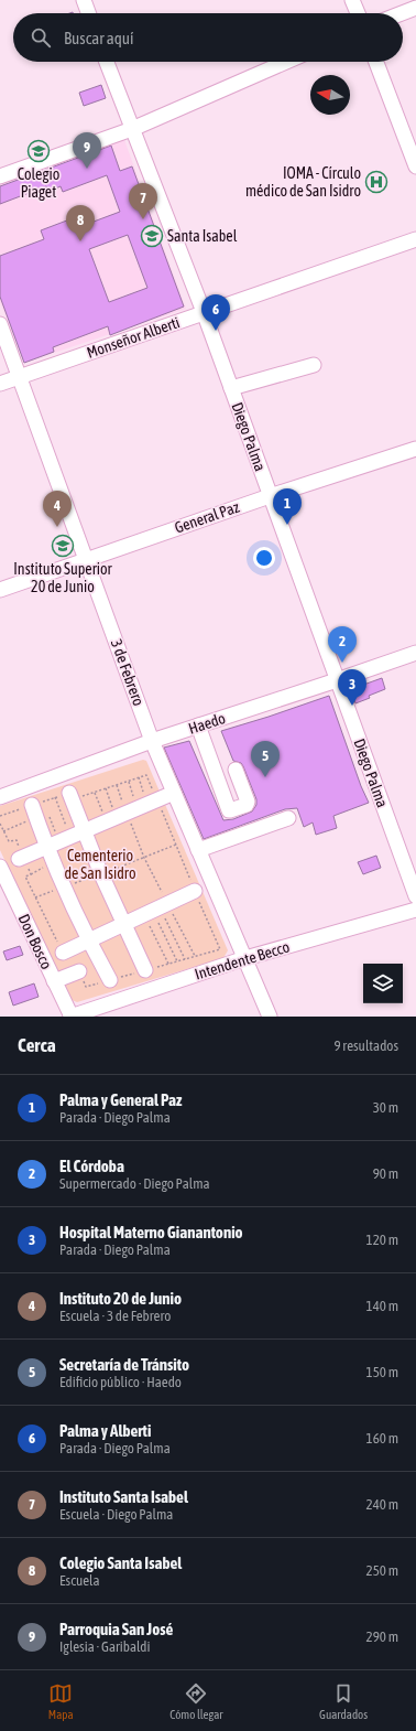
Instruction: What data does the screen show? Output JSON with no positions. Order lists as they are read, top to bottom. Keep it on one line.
{"streets":{"street":["Monseñor Alberti","Diego Palma","General Paz","3 de Febrero","Haedo","Don Bosco","Intendente Becco"]},"crossings":[["Monseñor Alberti","Diego Palma"],["Monseñor Alberti","3 de Febrero"],["Diego Palma","General Paz"],["Diego Palma","Haedo"],["General Paz","3 de Febrero"],["3 de Febrero","Haedo"],["3 de Febrero","Intendente Becco"],["Don Bosco","Intendente Becco"]],"parks":["Cementerio de San Isidro"],"places":{"school or university":["Colegio Piaget","Santa Isabel","Instituto Superior 20 de Junio"],"hospital":["IOMA - Círculo médico de San Isidro"]},"north":"left","page":{"search":"Buscar aquí","pins":["9","7","8","6","1","4","2","3","5"],"heading":["Cerca","9 resultados"],"list":[{"mark":"1","name":"Palma y General Paz","note":"Parada · Diego Palma","value":"30 m"},{"mark":"2","name":"El Córdoba","note":"Supermercado · Diego Palma","value":"90 m"},{"mark":"3","name":"Hospital Materno Gianantonio","note":"Parada · Diego Palma","value":"120 m"},{"mark":"4","name":"Instituto 20 de Junio","note":"Escuela · 3 de Febrero","value":"140 m"},{"mark":"5","name":"Secretaría de Tránsito","note":"Edificio público · Haedo","value":"150 m"},{"mark":"6","name":"Palma y Alberti","note":"Parada · Diego Palma","value":"160 m"},{"mark":"7","name":"Instituto Santa Isabel","note":"Escuela · Diego Palma","value":"240 m"},{"mark":"8","name":"Colegio Santa Isabel","note":"Escuela","value":"250 m"},{"mark":"9","name":"Parroquia San José","note":"Iglesia · Garibaldi","value":"290 m"}],"nav":["Mapa","Cómo llegar","Guardados"]}}
